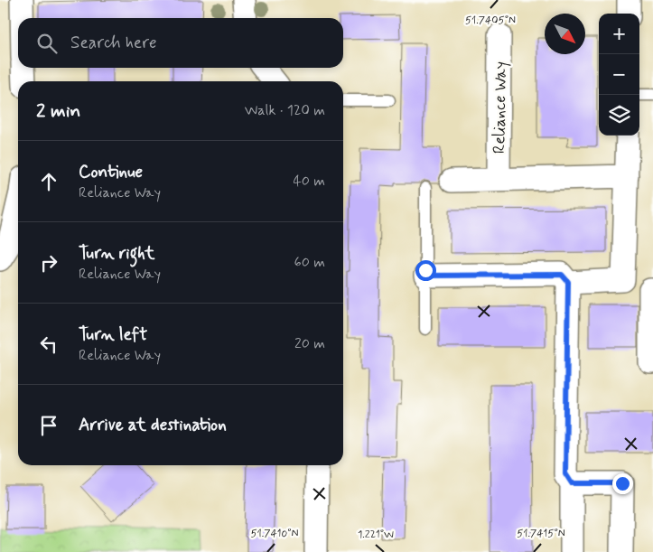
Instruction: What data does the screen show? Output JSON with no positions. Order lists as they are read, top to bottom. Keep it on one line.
{"streets":{"street":["Reliance Way"]},"north":"bottom right","page":{"map_buttons":["+","−"],"search":"Search here","heading":["2 min","Walk · 120 m"],"list":[["Continue","Reliance Way","40 m"],["Turn right","Reliance Way","60 m"],["Turn left","Reliance Way","20 m"],"Arrive at destination"]},"coordinates":["51.7405°N","51.7410°N","51.7415°N","1.221°W"]}
